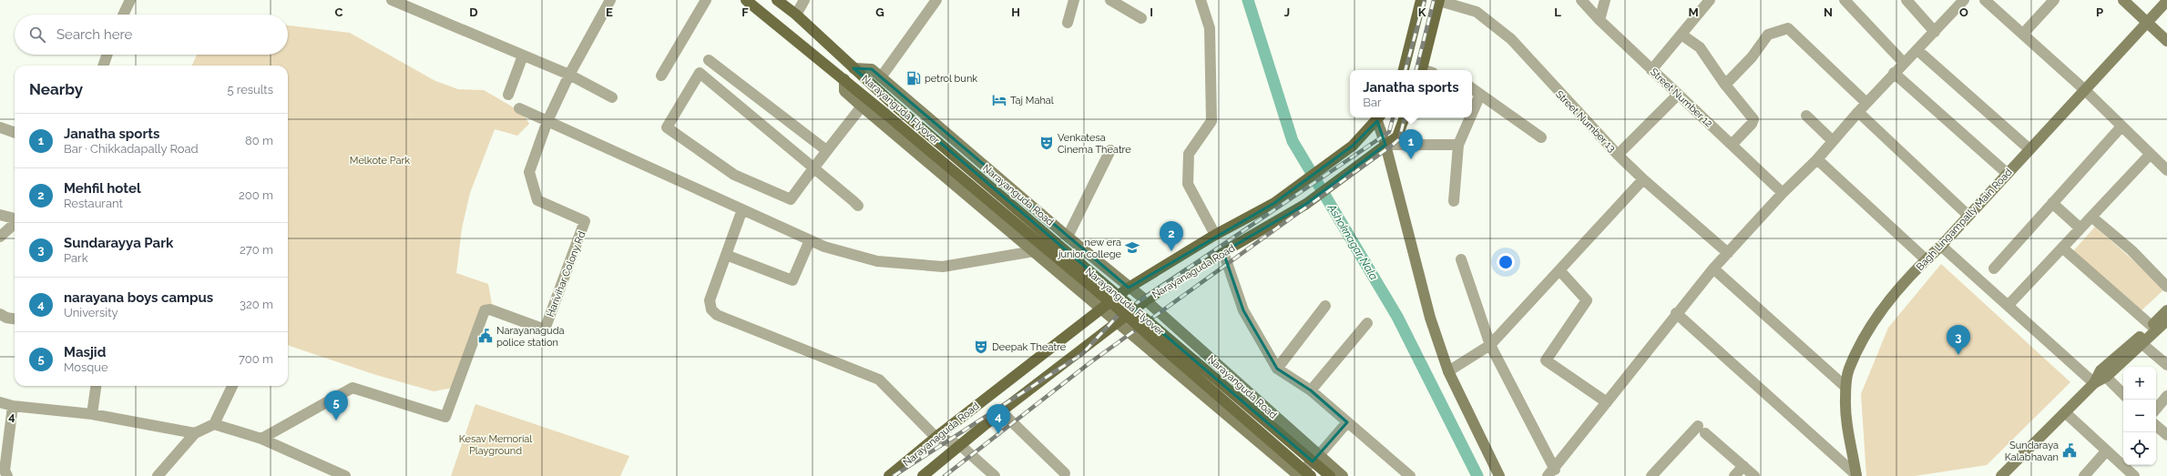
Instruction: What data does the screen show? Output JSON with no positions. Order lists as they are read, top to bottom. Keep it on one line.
{"streets":{"main road":["Narayanguda Flyover","Narayanaguda Road"],"street":["Street Number 12","Street Number 13","Narayanguda Road","Bagh Lingampally Main Road","Harivihar Colony Rd"]},"crossings":[["Narayanguda Flyover","Narayanguda Road"],["Narayanguda Road","Narayanaguda Road"]],"water":["Ashoknagar Nala"],"parks":["Melkote Park","Kesav Memorial Playground"],"places":{"fuel station":["petrol bunk"],"hotel":["Taj Mahal"],"theatre":["Venkatesa Cinema Theatre","Deepak Theatre"],"school or university":["new era junior college"],"public building":["Narayanaguda police station","Sundaraya Kalabhavan"]},"page":{"search":"Search here","heading":["Nearby","5 results"],"popup":["Janatha sports","Bar"],"list":[{"mark":"1","name":"Janatha sports","note":"Bar · Chikkadapally Road","value":"80 m"},{"mark":"2","name":"Mehfil hotel","note":"Restaurant","value":"200 m"},{"mark":"3","name":"Sundarayya Park","note":"Park","value":"270 m"},{"mark":"4","name":"narayana boys campus","note":"University","value":"320 m"},{"mark":"5","name":"Masjid","note":"Mosque","value":"700 m"}],"pins":["1","2","3","5","4"],"map_buttons":["+","−"]},"grid":{"columns":["C","D","E","F","G","H","I","J","K","L","M","N","O","P"],"rows":["4"]}}
